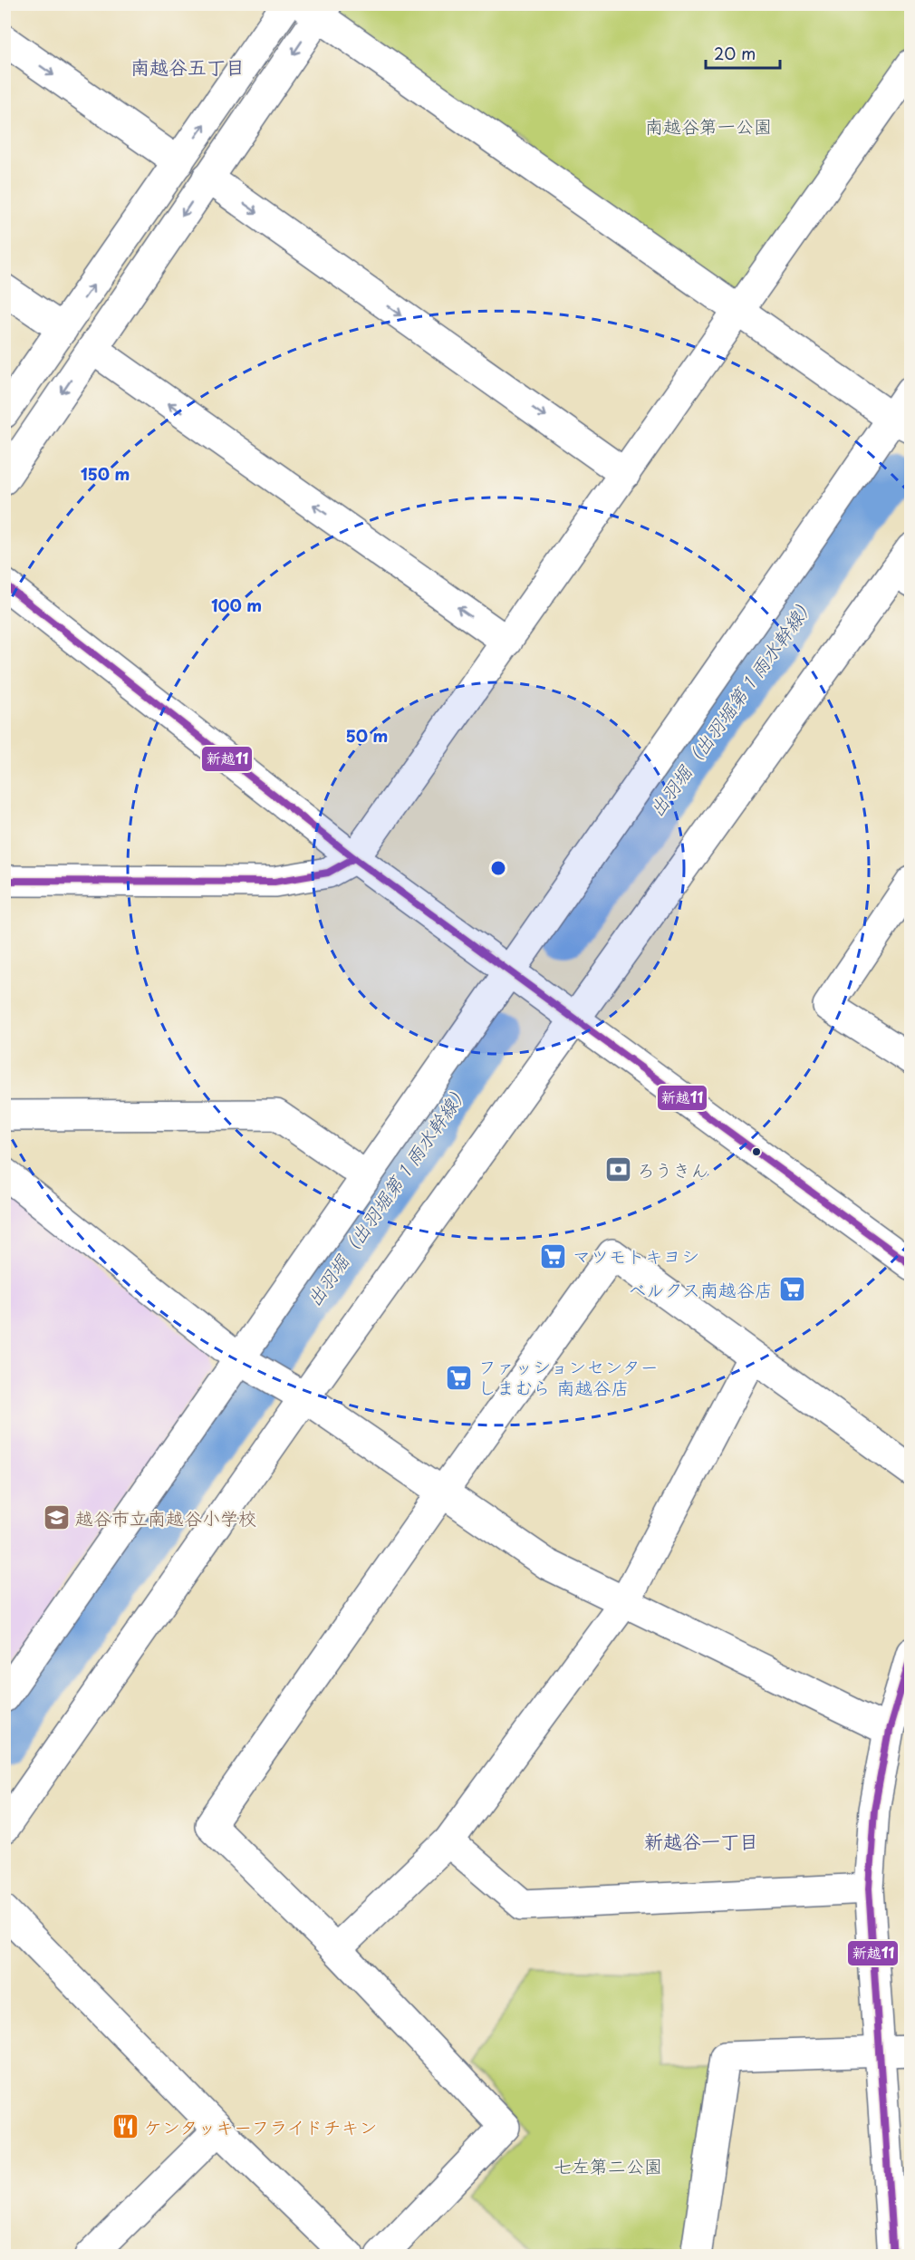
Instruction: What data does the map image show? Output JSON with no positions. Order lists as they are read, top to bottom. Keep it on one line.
{"districts":["南越谷五丁目","新越谷一丁目"],"water":["出羽堀（出羽堀第１雨水幹線）"],"parks":["南越谷第一公園","七左第二公園"],"places":{"bank":["ろうきん"],"supermarket":["マツモトキヨシ","ベルクス南越谷店","ファッションセンター しまむら 南越谷店"],"school or university":["越谷市立南越谷小学校"],"restaurant":["ケンタッキーフライドチキン"]},"lines":["transit line 新越11"],"scale_bar":"20 m","rings":["150 m","100 m","50 m"]}
